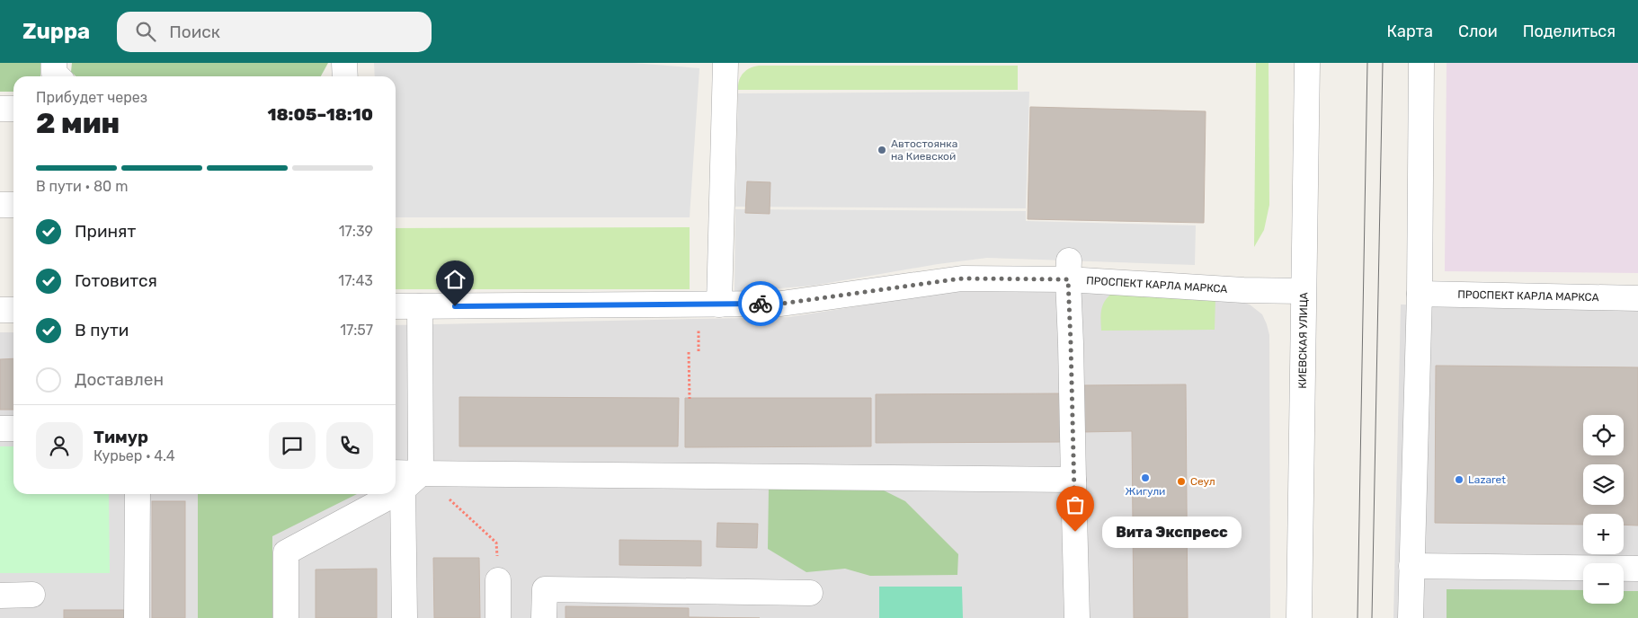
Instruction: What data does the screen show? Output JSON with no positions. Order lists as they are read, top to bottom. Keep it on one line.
{"streets":{"street":["ПРОСПЕКТ КАРЛА МАРКСА","КИЕВСКАЯ УЛИЦА"]},"crossings":[["ПРОСПЕКТ КАРЛА МАРКСА","КИЕВСКАЯ УЛИЦА"]],"places":["Автостоянка на Киевской","Жигули","Lazaret","Сеул","Вита Экспресс"],"page":{"header":"Zuppa","search":"Поиск","nav":["Карта","Слои","Поделиться"],"heading":["2 мин","Прибудет через","18:05–18:10"],"panel":["Тимур","Курьер · 4.4"],"bar":"В пути · 80 m","list":[["Принят","17:39"],["Готовится","17:43"],["В пути","17:57"],"Доставлен"],"map_buttons":["+","−"],"bubble":"Вита Экспресс"}}
